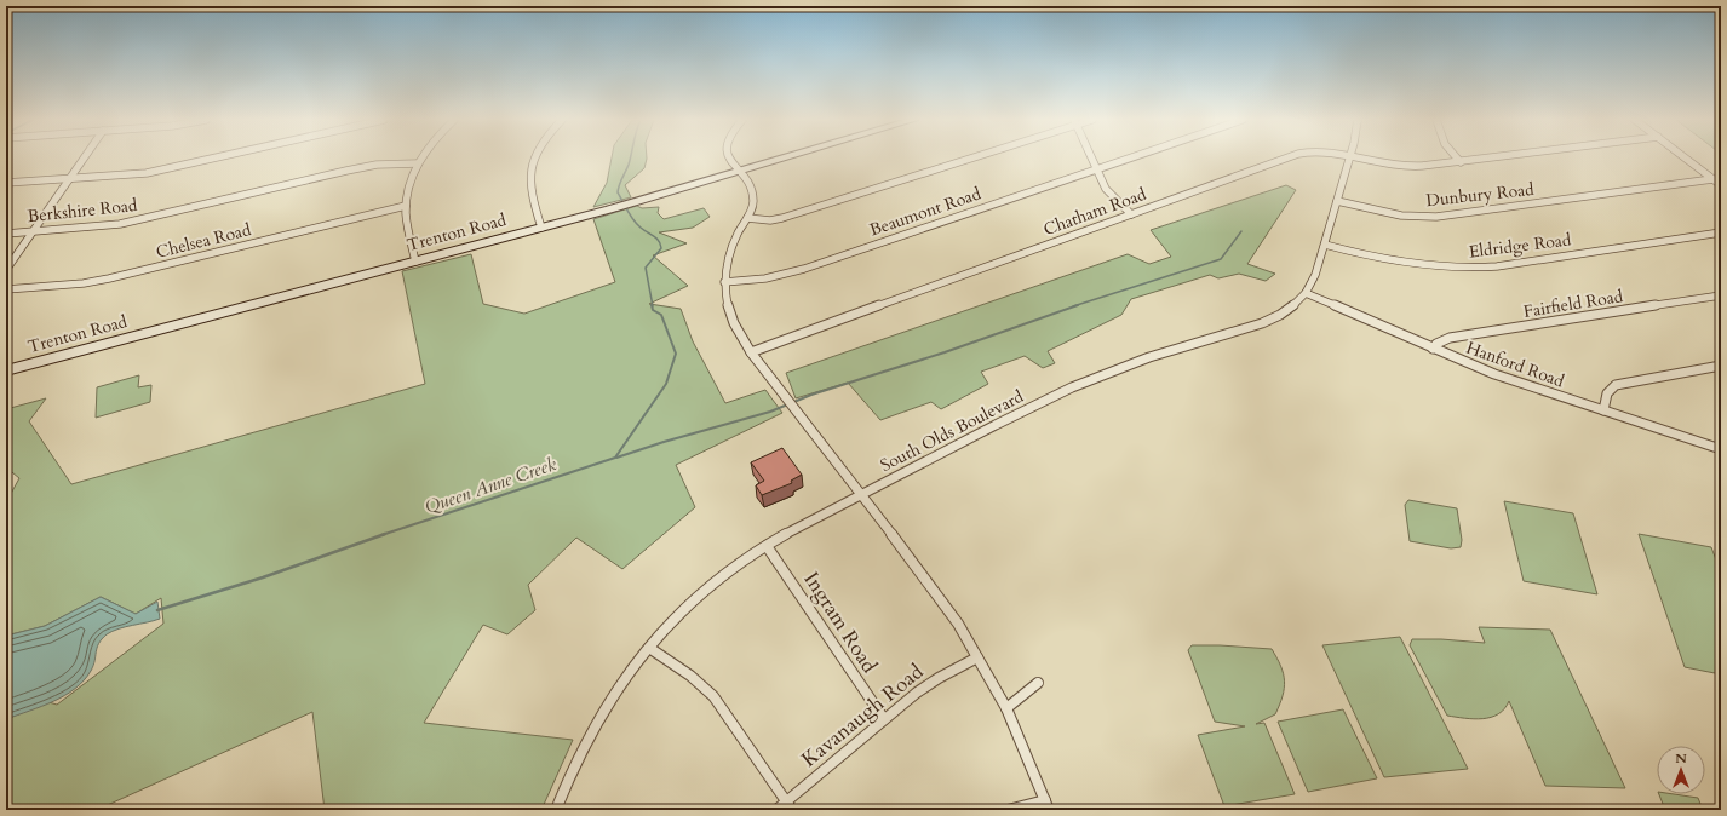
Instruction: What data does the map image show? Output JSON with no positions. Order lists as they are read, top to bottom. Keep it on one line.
{"streets":{"main road":["Trenton Road"],"street":["Dunbury Road","Berkshire Road","Beaumont Road","Chatham Road","Chelsea Road","Eldridge Road","Fairfield Road","Hanford Road","South Olds Boulevard","Ingram Road","Kavanaugh Road"]},"crossings":[["Dunbury Road","South Olds Boulevard"],["Eldridge Road","South Olds Boulevard"],["Fairfield Road","Hanford Road"],["Hanford Road","South Olds Boulevard"],["South Olds Boulevard","Ingram Road"],["Ingram Road","Kavanaugh Road"]],"water":["Queen Anne Creek"],"north":"top"}
